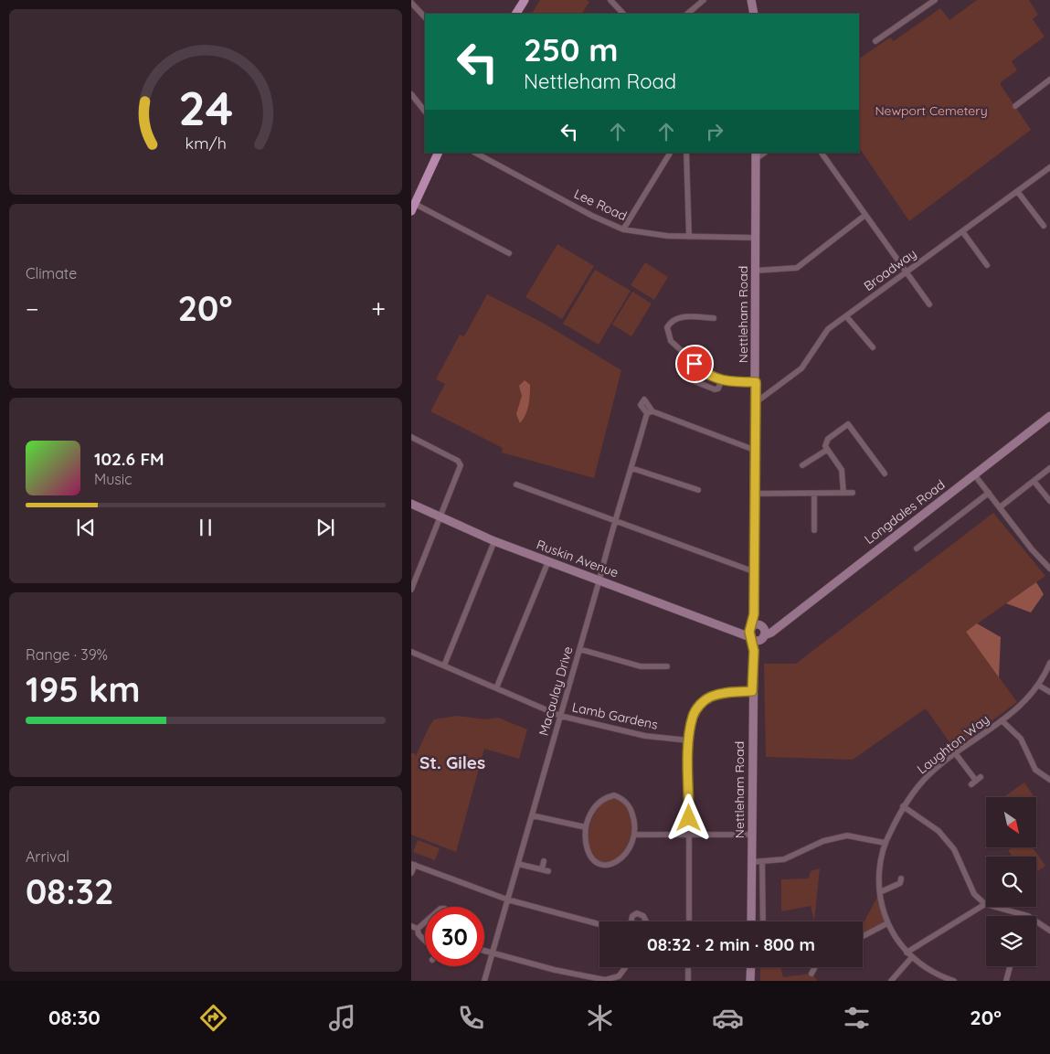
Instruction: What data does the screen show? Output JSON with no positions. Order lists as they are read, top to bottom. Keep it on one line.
{"streets":{"main road":["Nettleham Road","Longdales Road","Ruskin Avenue"],"street":["Lee Road","Broadway","Macaulay Drive","Lamb Gardens","Laughton Way"]},"crossings":[["Lee Road","Nettleham Road"],["Broadway","Nettleham Road"],["Nettleham Road","Longdales Road"],["Nettleham Road","Ruskin Avenue"],["Nettleham Road","Macaulay Drive"],["Longdales Road","Ruskin Avenue"],["Ruskin Avenue","Macaulay Drive"],["Macaulay Drive","Lamb Gardens"]],"districts":["St. Giles"],"parks":["Newport Cemetery"],"north":"bottom right","page":{"turn":["250 m","Nettleham Road"],"tile":["Climate",["Range · 39%","195 km"],["Arrival","08:32"]],"heat":["−","20°","+"],"song":["102.6 FM","Music"],"limit":"30","trip":"08:32 · 2 min · 800 m","tabs":["08:30","20°"],"gauge":["24","km/h"]}}
